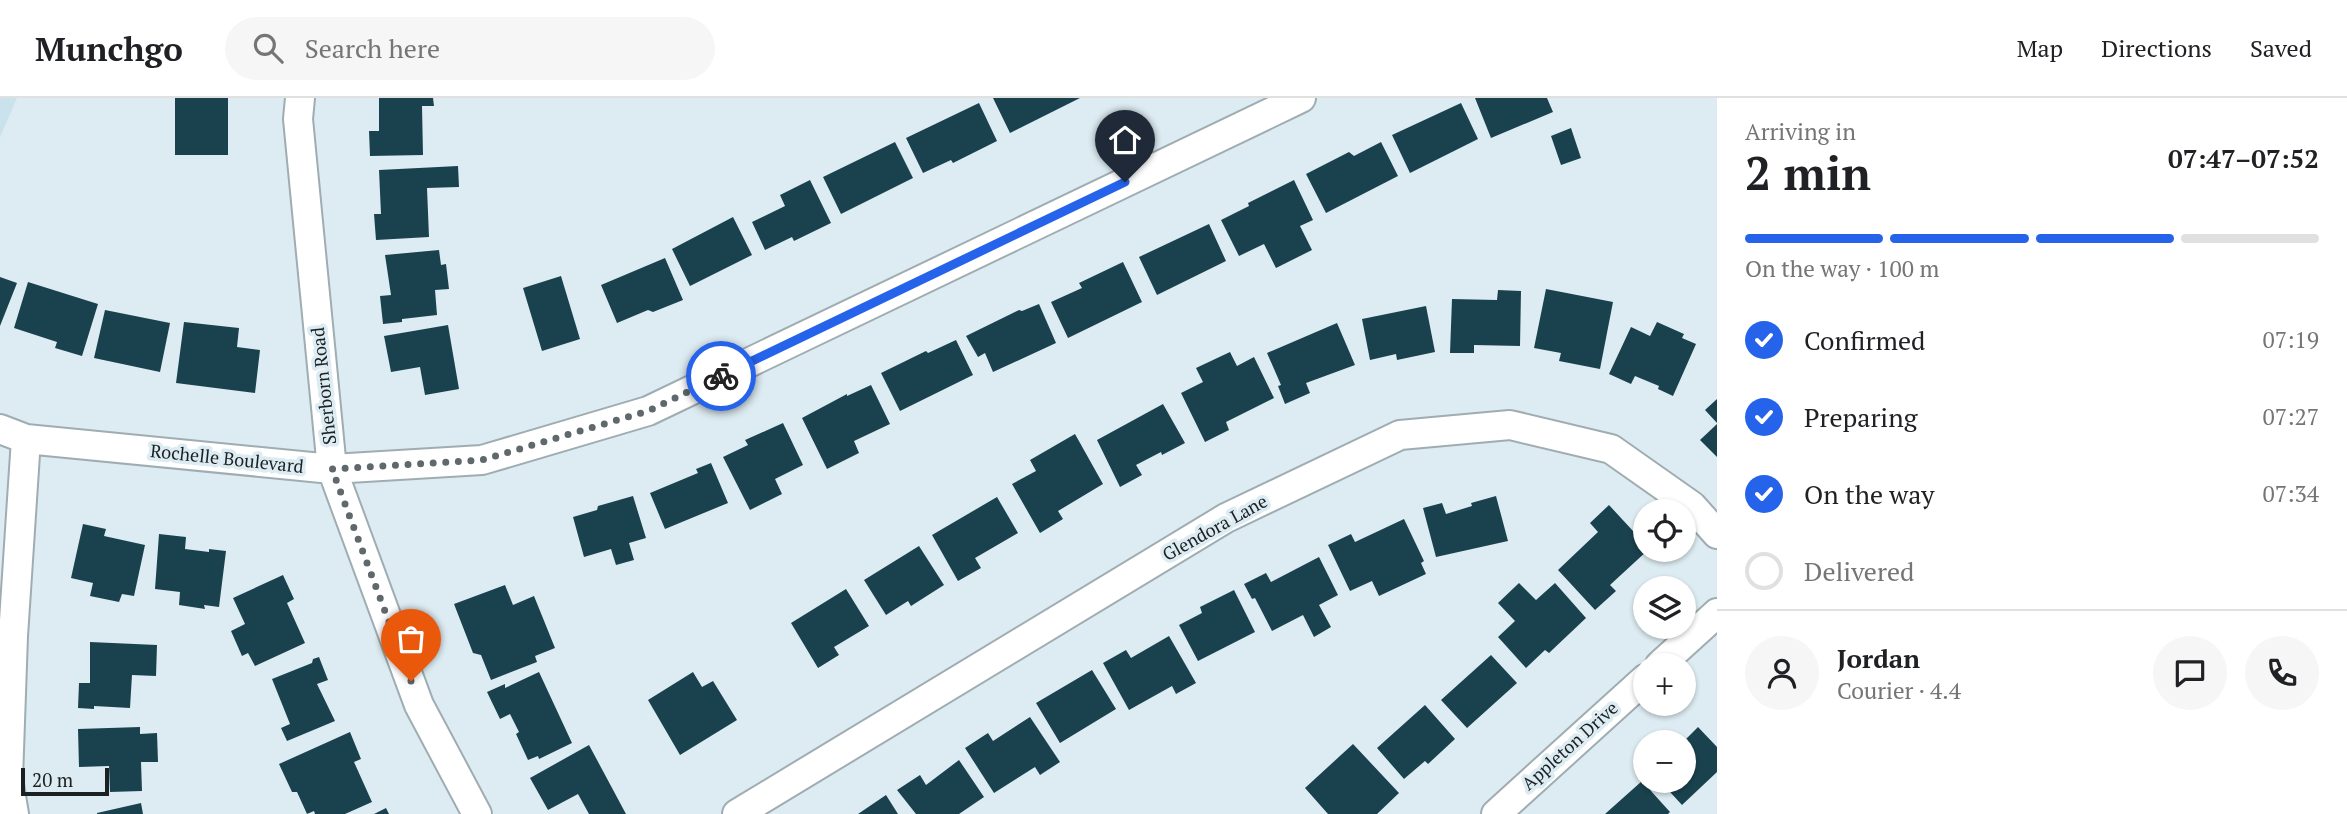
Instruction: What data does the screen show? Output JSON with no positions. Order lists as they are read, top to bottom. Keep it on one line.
{"streets":{"street":["Sherborn Road","Rochelle Boulevard","Glendora Lane","Appleton Drive"]},"crossings":[["Sherborn Road","Rochelle Boulevard"]],"scale_bar":"20 m","page":{"header":"Munchgo","search":"Search here","nav":["Map","Directions","Saved"],"heading":["2 min","Arriving in","07:47–07:52"],"panel":["Jordan","Courier · 4.4"],"bar":"On the way · 100 m","list":[["Confirmed","07:19"],["Preparing","07:27"],["On the way","07:34"],"Delivered"],"map_buttons":["+","−"],"scale":"20 m"}}
